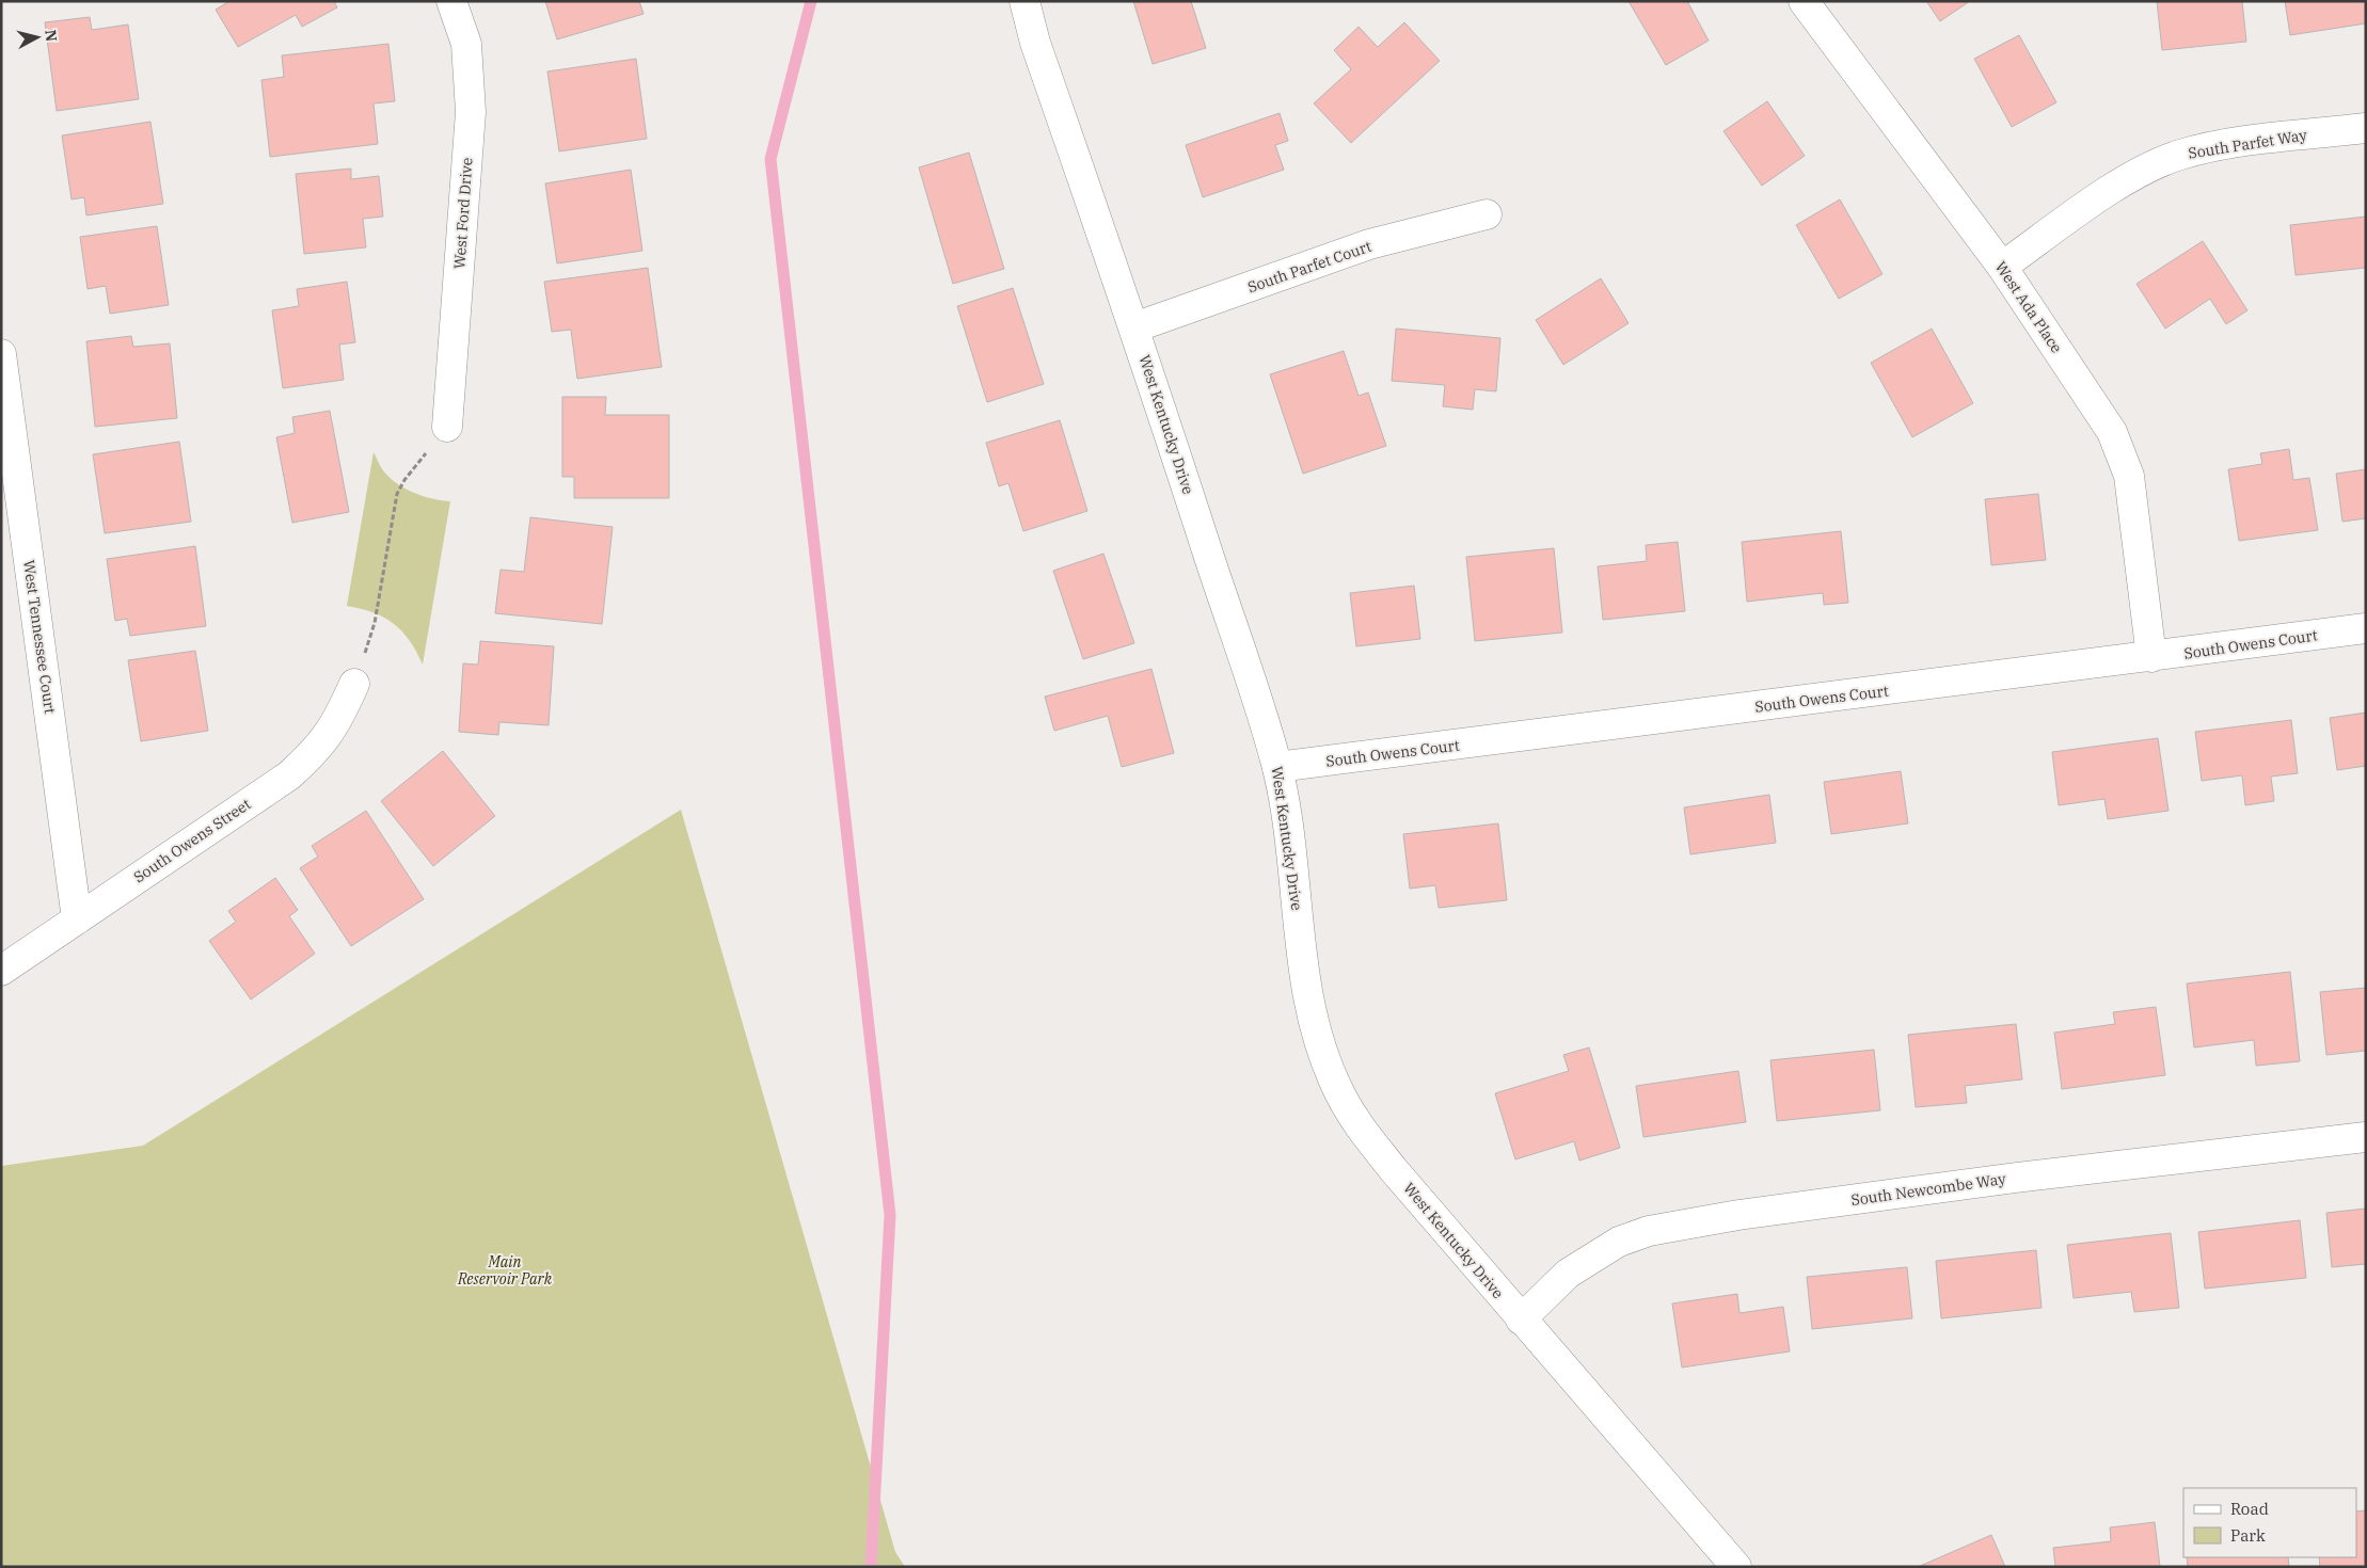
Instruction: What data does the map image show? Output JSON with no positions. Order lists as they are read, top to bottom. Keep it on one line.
{"streets":{"street":["South Parfet Way","West Ford Drive","South Parfet Court","West Ada Place","West Kentucky Drive","West Tennessee Court","South Owens Court","South Owens Street","South Newcombe Way"]},"crossings":[["South Parfet Way","West Ada Place"],["South Parfet Court","West Kentucky Drive"],["West Ada Place","South Owens Court"],["West Kentucky Drive","South Owens Court"],["West Kentucky Drive","South Newcombe Way"],["West Tennessee Court","South Owens Street"]],"parks":["Main Reservoir Park"],"legend":["Road","Park"],"north":"right"}
